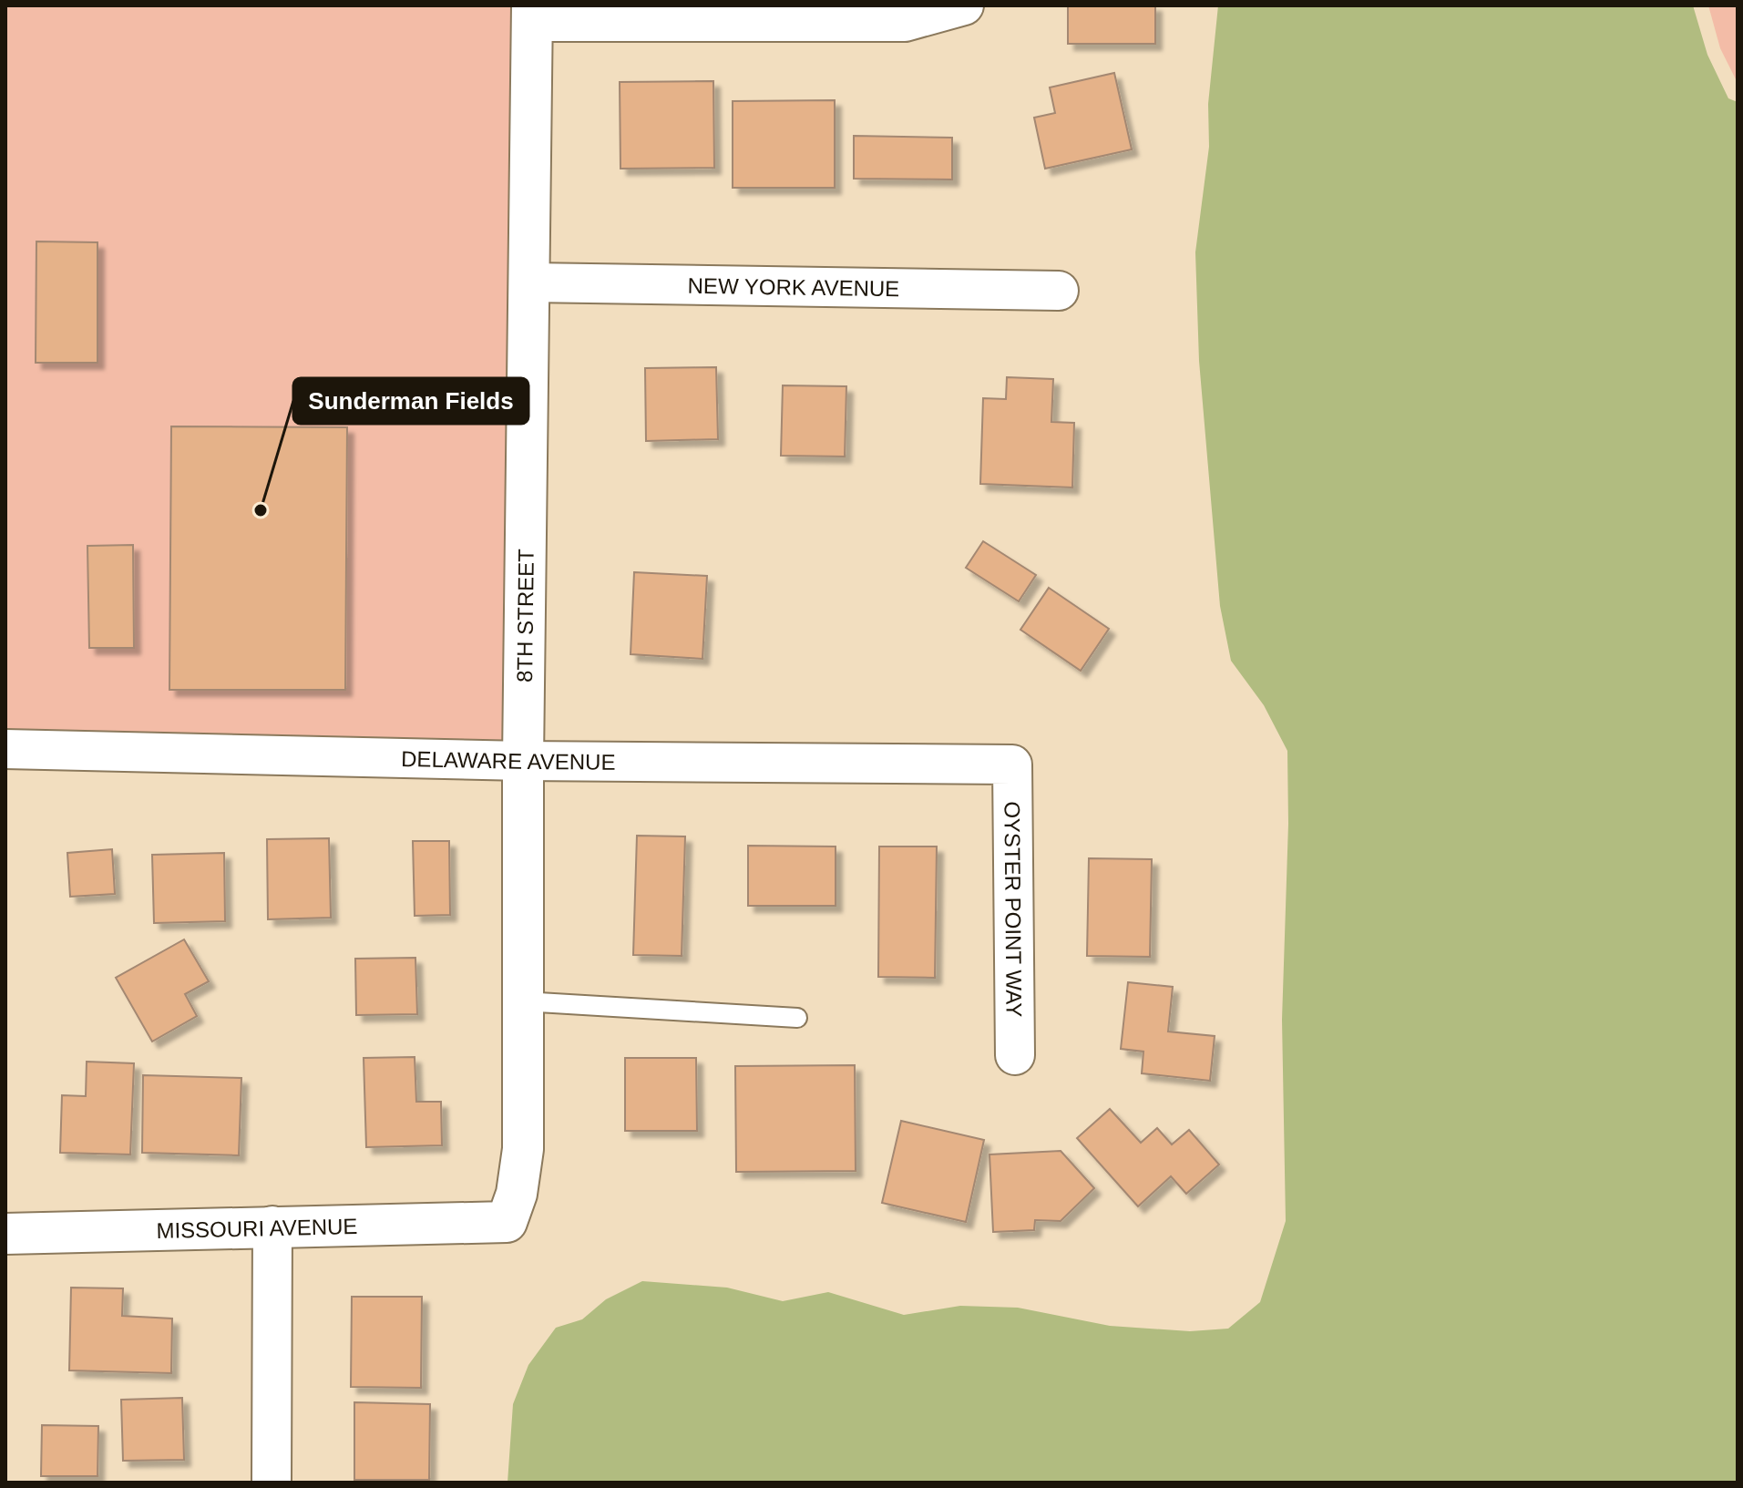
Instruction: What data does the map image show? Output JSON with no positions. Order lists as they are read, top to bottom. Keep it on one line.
{"streets":{"street":["NEW YORK AVENUE","8TH STREET","DELAWARE AVENUE","OYSTER POINT WAY","MISSOURI AVENUE"]},"crossings":[["NEW YORK AVENUE","8TH STREET"],["8TH STREET","DELAWARE AVENUE"],["8TH STREET","MISSOURI AVENUE"],["DELAWARE AVENUE","OYSTER POINT WAY"]],"places":["Sunderman Fields"]}
